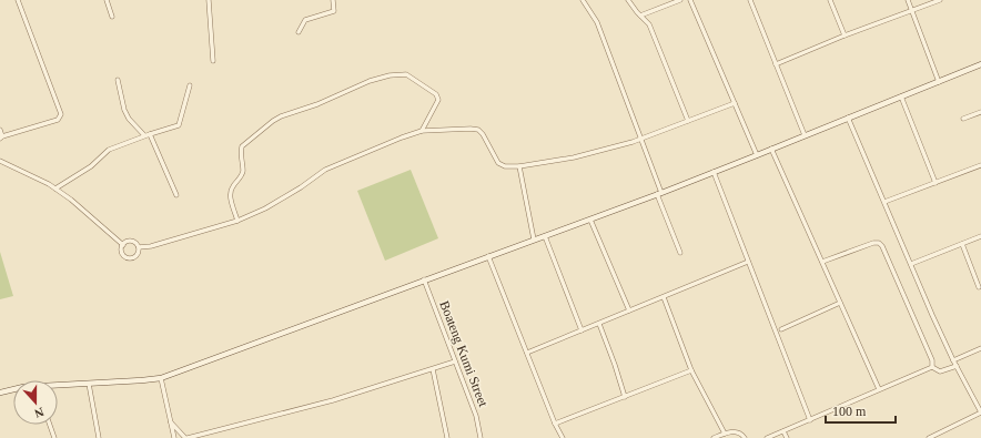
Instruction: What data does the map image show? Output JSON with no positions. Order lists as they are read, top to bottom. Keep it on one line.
{"streets":{"street":["Boateng Kumi Street"]},"scale_bar":"100 m","north":"bottom"}
